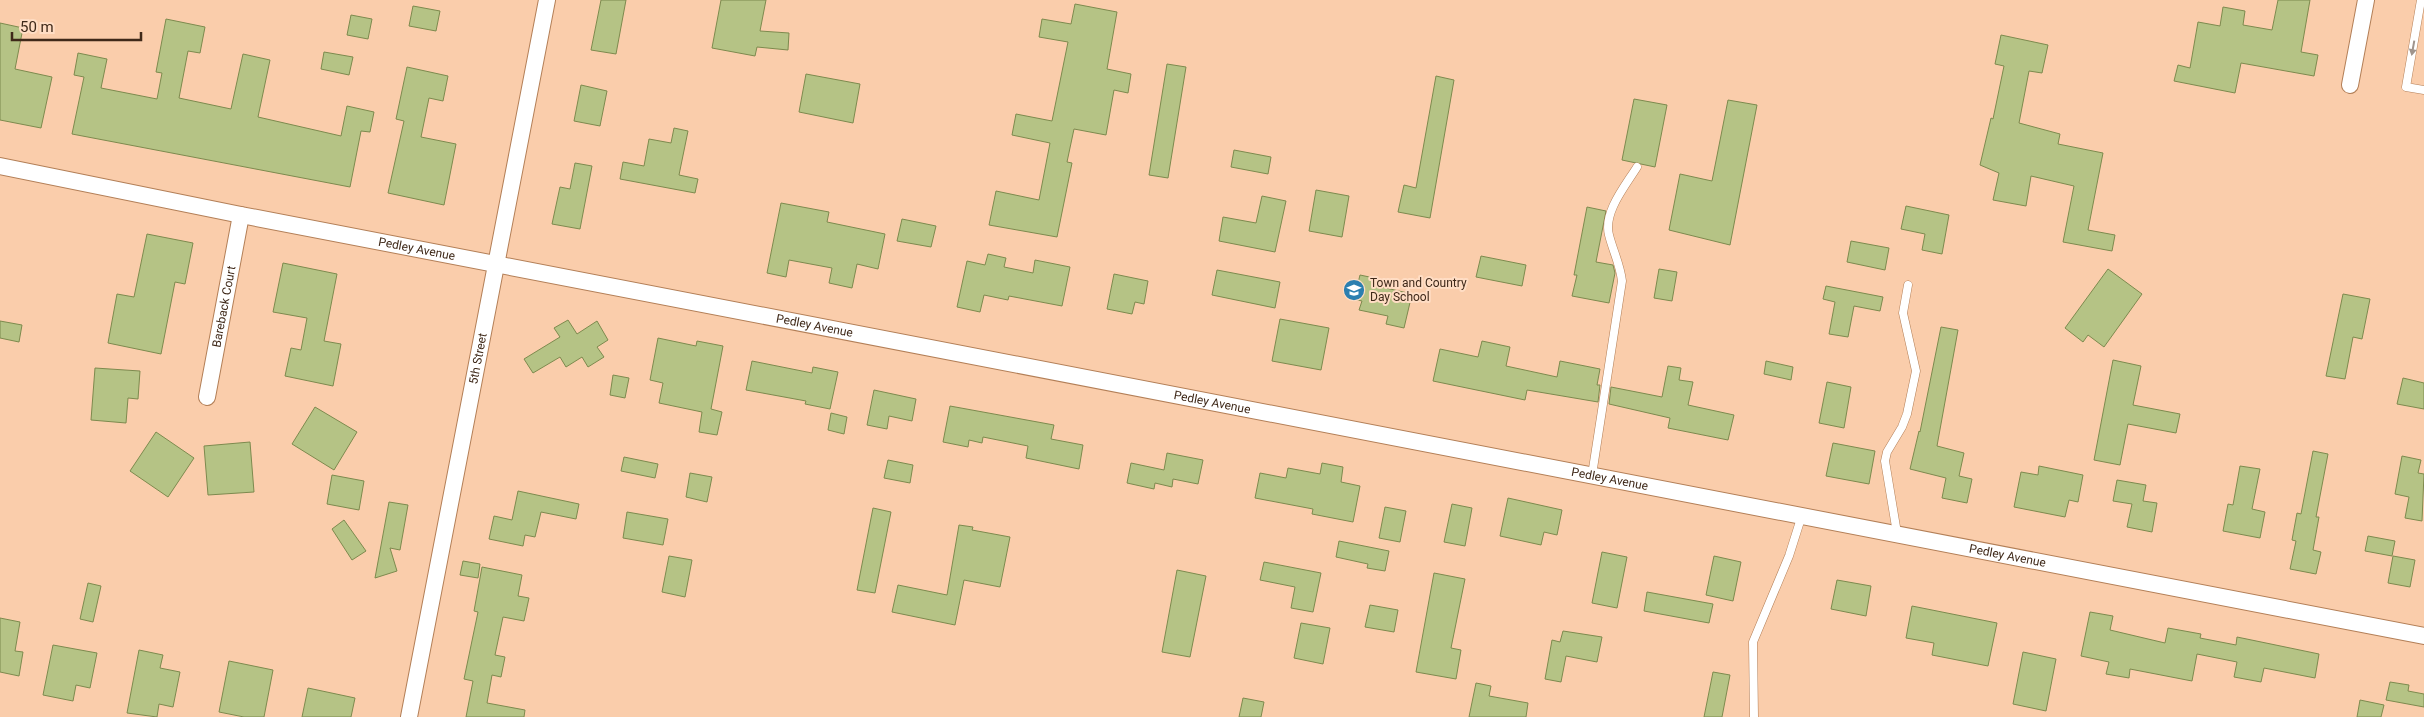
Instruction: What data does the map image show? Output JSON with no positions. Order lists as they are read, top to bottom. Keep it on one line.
{"streets":{"street":["Pedley Avenue","Bareback Court","5th Street"]},"crossings":[["Pedley Avenue","Bareback Court"],["Pedley Avenue","5th Street"]],"places":{"school or university":["Town and Country Day School"]},"scale_bar":"50 m"}
